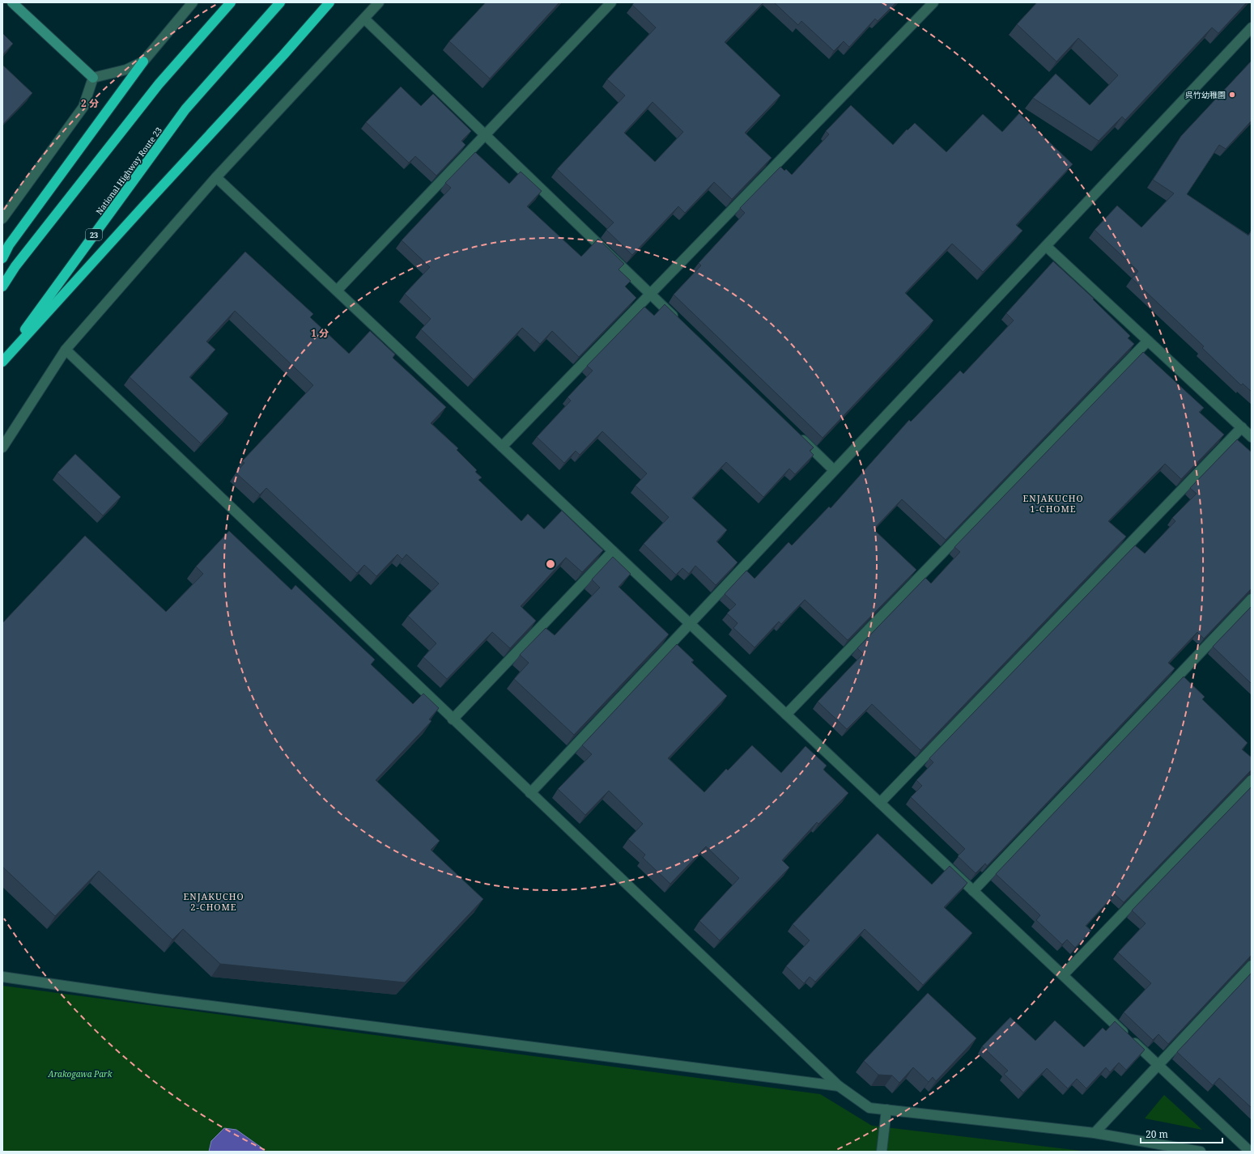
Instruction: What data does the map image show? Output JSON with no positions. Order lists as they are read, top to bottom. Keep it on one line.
{"streets":{"highway":["National Highway Route 23","23"]},"districts":["ENJAKUCHO 1-CHOME","ENJAKUCHO 2-CHOME"],"parks":["Arakogawa Park"],"places":["呉竹幼稚園"],"scale_bar":"20 m","rings":["2 分","1 分"]}
